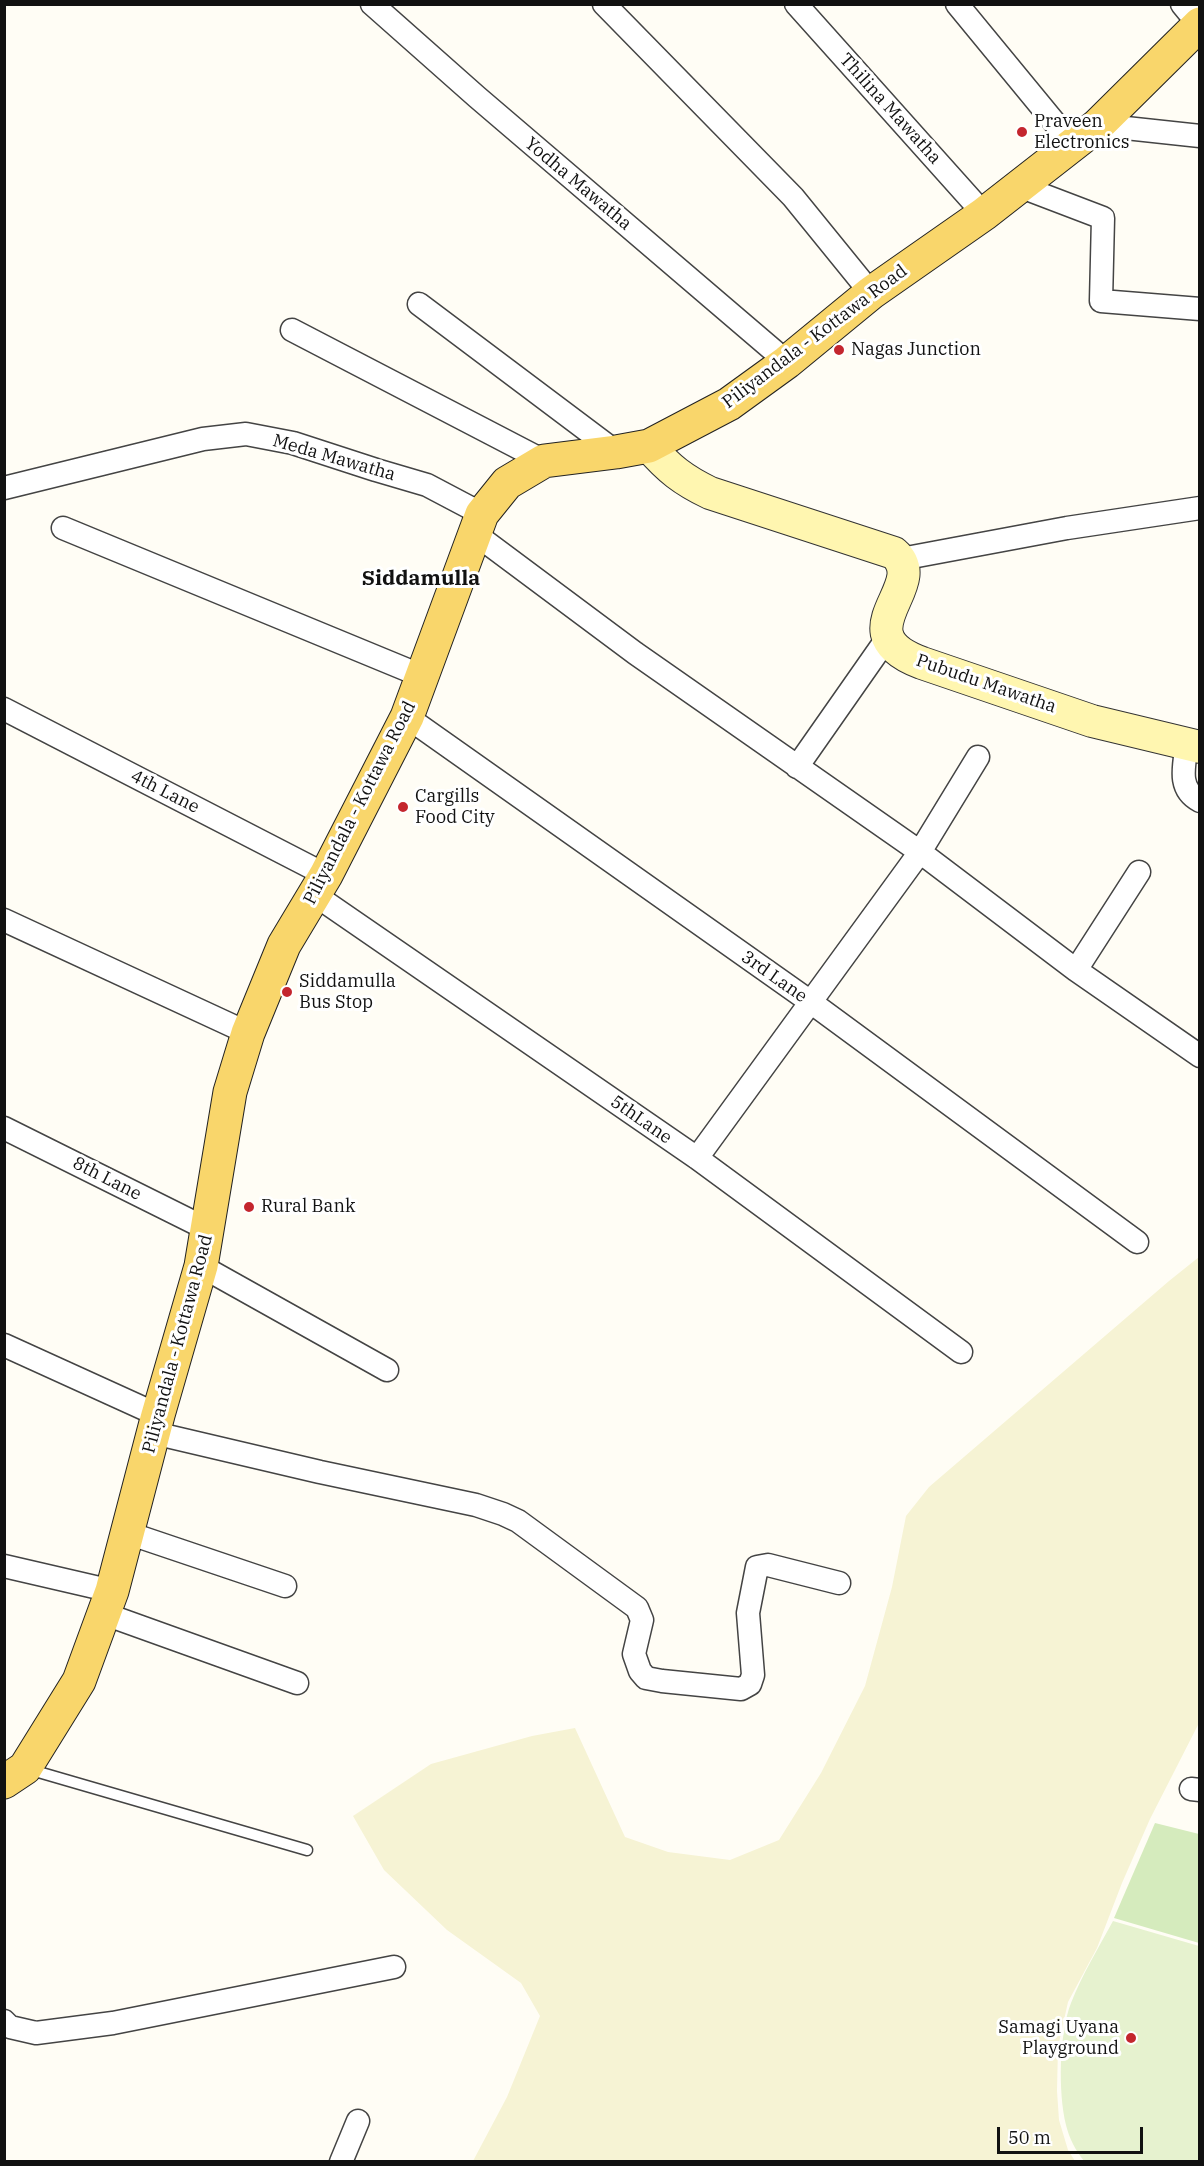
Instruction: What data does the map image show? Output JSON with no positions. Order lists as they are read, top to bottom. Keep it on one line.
{"streets":{"main road":["Piliyandala - Kottawa Road"],"street":["Thilina Mawatha","Yodha Mawatha","Meda Mawatha","Pubudu Mawatha","4th Lane","3rd Lane","5thLane","8th Lane"]},"crossings":[["Thilina Mawatha","Piliyandala - Kottawa Road"],["Yodha Mawatha","Piliyandala - Kottawa Road"],["Piliyandala - Kottawa Road","Meda Mawatha"],["Piliyandala - Kottawa Road","4th Lane"],["Piliyandala - Kottawa Road","3rd Lane"],["Piliyandala - Kottawa Road","5thLane"],["Piliyandala - Kottawa Road","8th Lane"],["4th Lane","5thLane"]],"districts":["Siddamulla"],"places":["Praveen Electronics","Nagas Junction","Cargills Food City","Siddamulla Bus Stop","Rural Bank","Samagi Uyana Playground"],"scale_bar":"50 m"}
